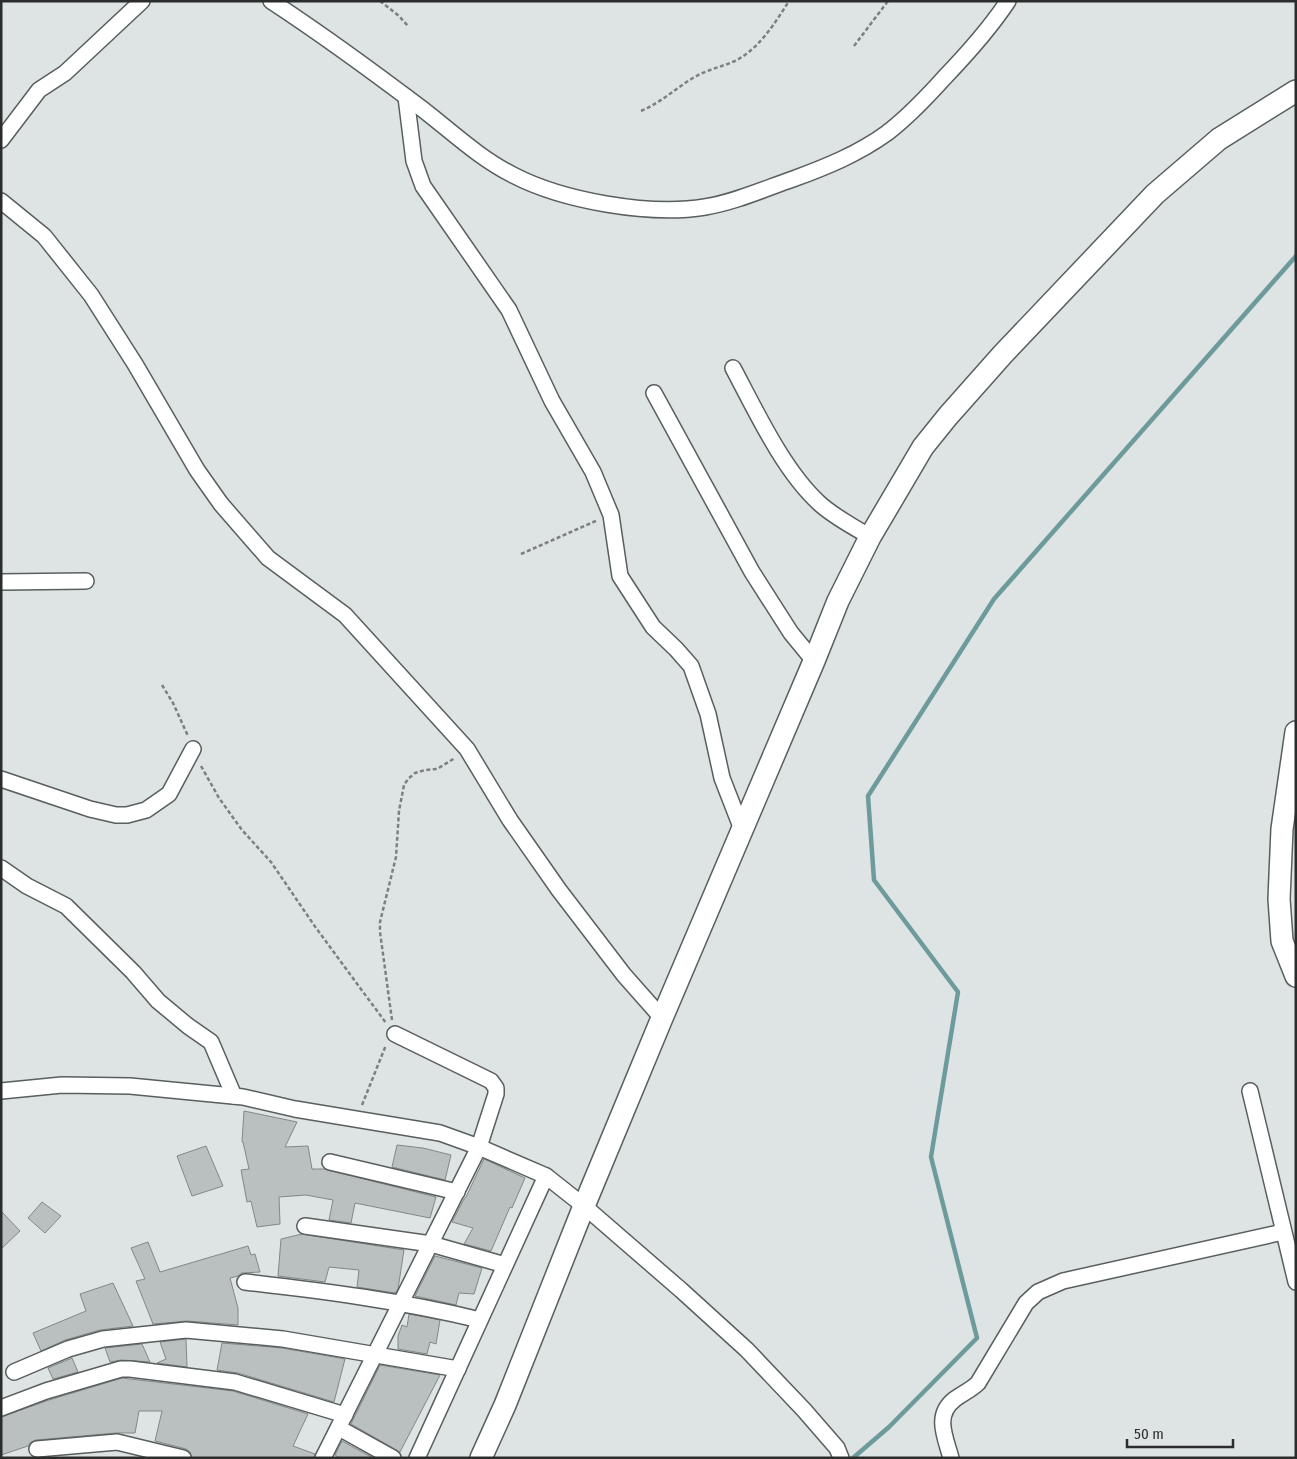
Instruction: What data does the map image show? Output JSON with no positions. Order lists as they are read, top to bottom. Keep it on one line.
{"scale_bar":"50 m"}
